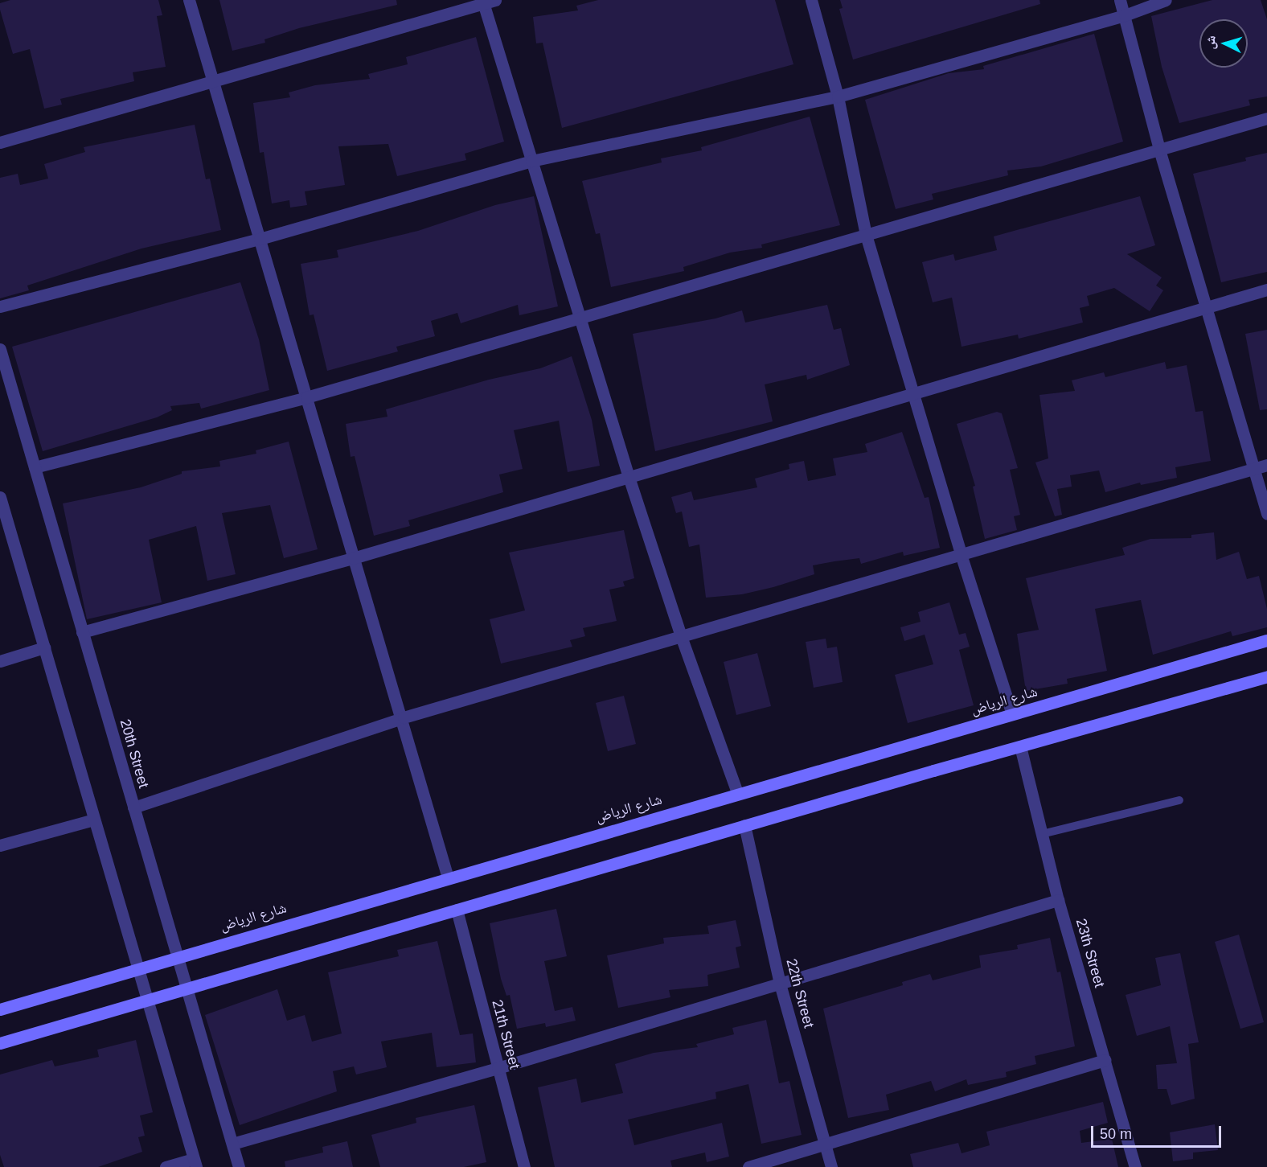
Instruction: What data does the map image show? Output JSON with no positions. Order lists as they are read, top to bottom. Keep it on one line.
{"streets":{"main road":["شارع الرياض"],"street":["20th Street","23th Street","22th Street","21th Street"]},"crossings":[["شارع الرياض","20th Street"]],"scale_bar":"50 m","north":"left"}
